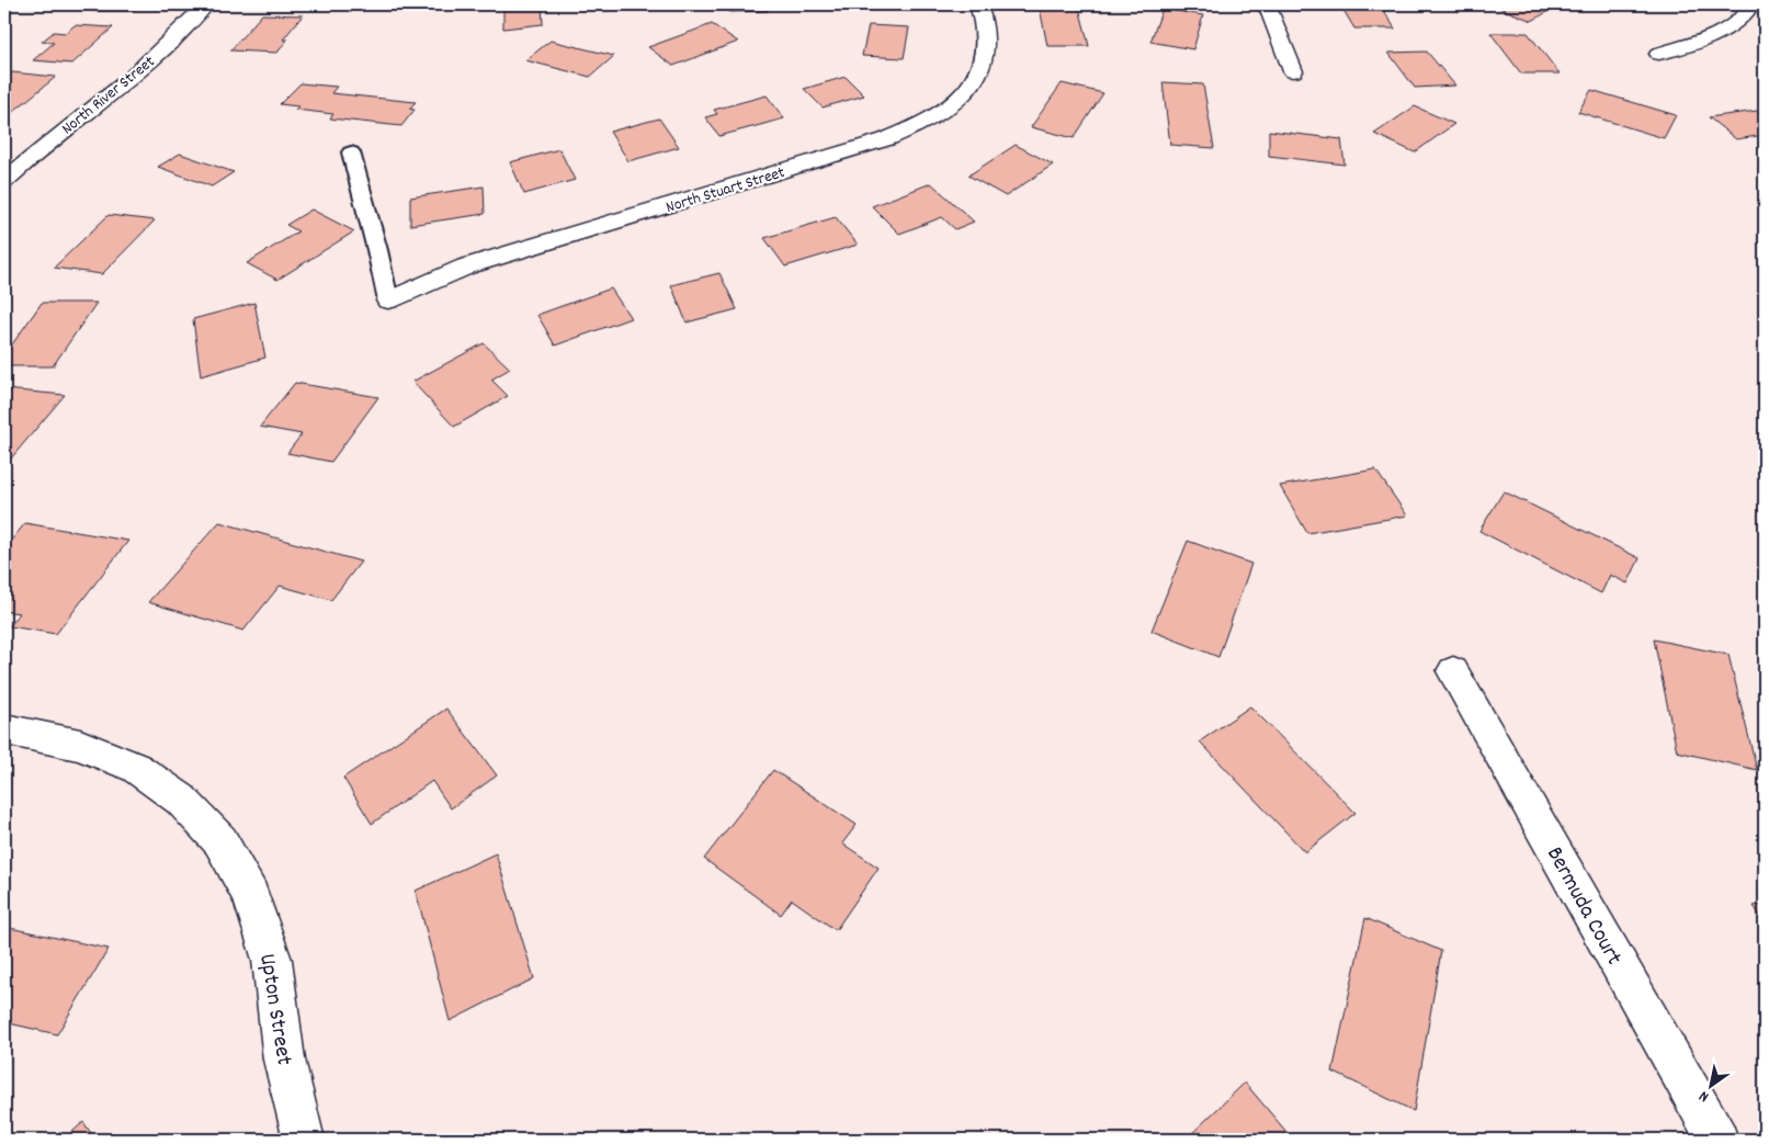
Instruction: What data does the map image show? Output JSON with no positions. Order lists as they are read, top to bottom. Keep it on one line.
{"streets":{"street":["North River Street","North Stuart Street","Bermuda Court","Upton Street"]},"north":"bottom left"}
